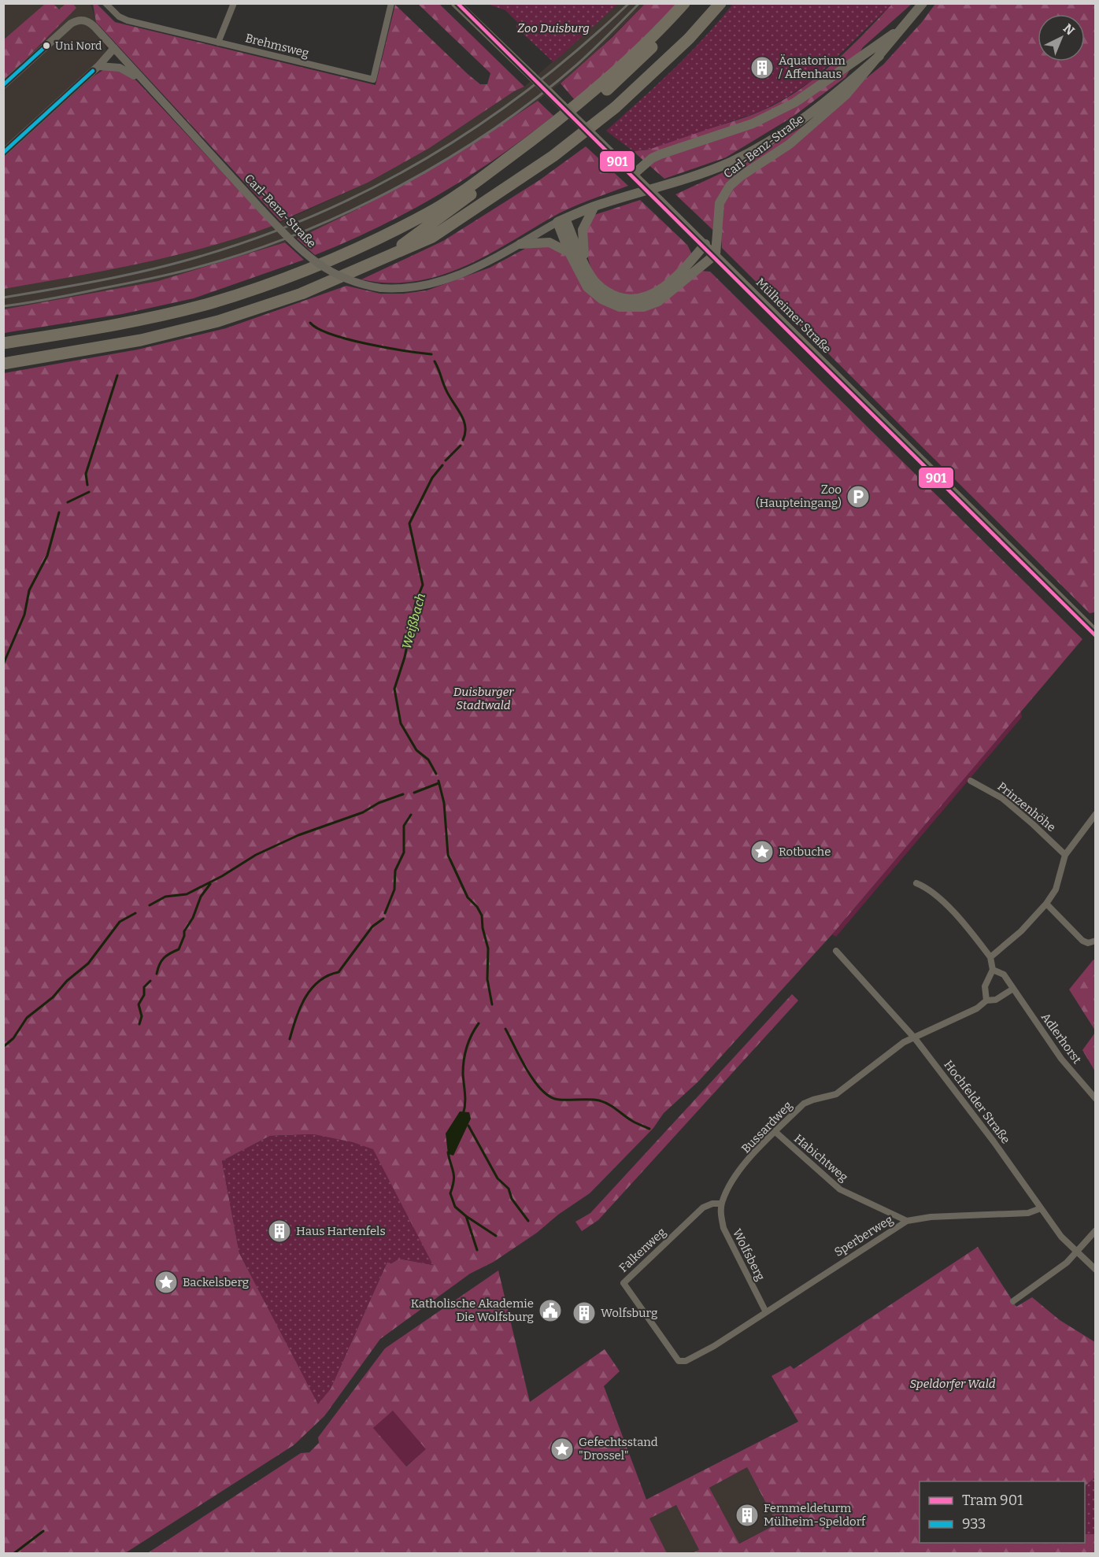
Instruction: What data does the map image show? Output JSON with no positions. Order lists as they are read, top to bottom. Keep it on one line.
{"streets":{"main road":["Carl-Benz-Straße","Mülheimer Straße"],"street":["Brehmsweg","Prinzenhöhe","Adlerhorst","Hochfelder Straße","Bussardweg","Habichtweg","Sperberweg","Falkenweg","Wolfsberg"]},"crossings":[["Carl-Benz-Straße","Mülheimer Straße"],["Hochfelder Straße","Bussardweg"],["Hochfelder Straße","Sperberweg"],["Bussardweg","Habichtweg"],["Bussardweg","Falkenweg"],["Bussardweg","Wolfsberg"],["Habichtweg","Sperberweg"],["Sperberweg","Falkenweg"],["Sperberweg","Wolfsberg"],["Falkenweg","Wolfsberg"]],"water":["Weißbach"],"parks":["Zoo Duisburg","Duisburger Stadtwald","Speldorfer Wald"],"places":{"other":["Uni Nord"],"building":["Äquatorium / Affenhaus","Haus Hartenfels","Wolfsburg","Fernmeldeturm Mülheim-Speldorf"],"parking":["Zoo (Haupteingang)"],"place":["Rotbuche","Backelsberg","Gefechtsstand \"Drossel\""],"public building":["Katholische Akademie Die Wolfsburg"]},"lines":["tram line 901","transit line 933"],"legend":["Tram 901","933"],"north":"top right"}
